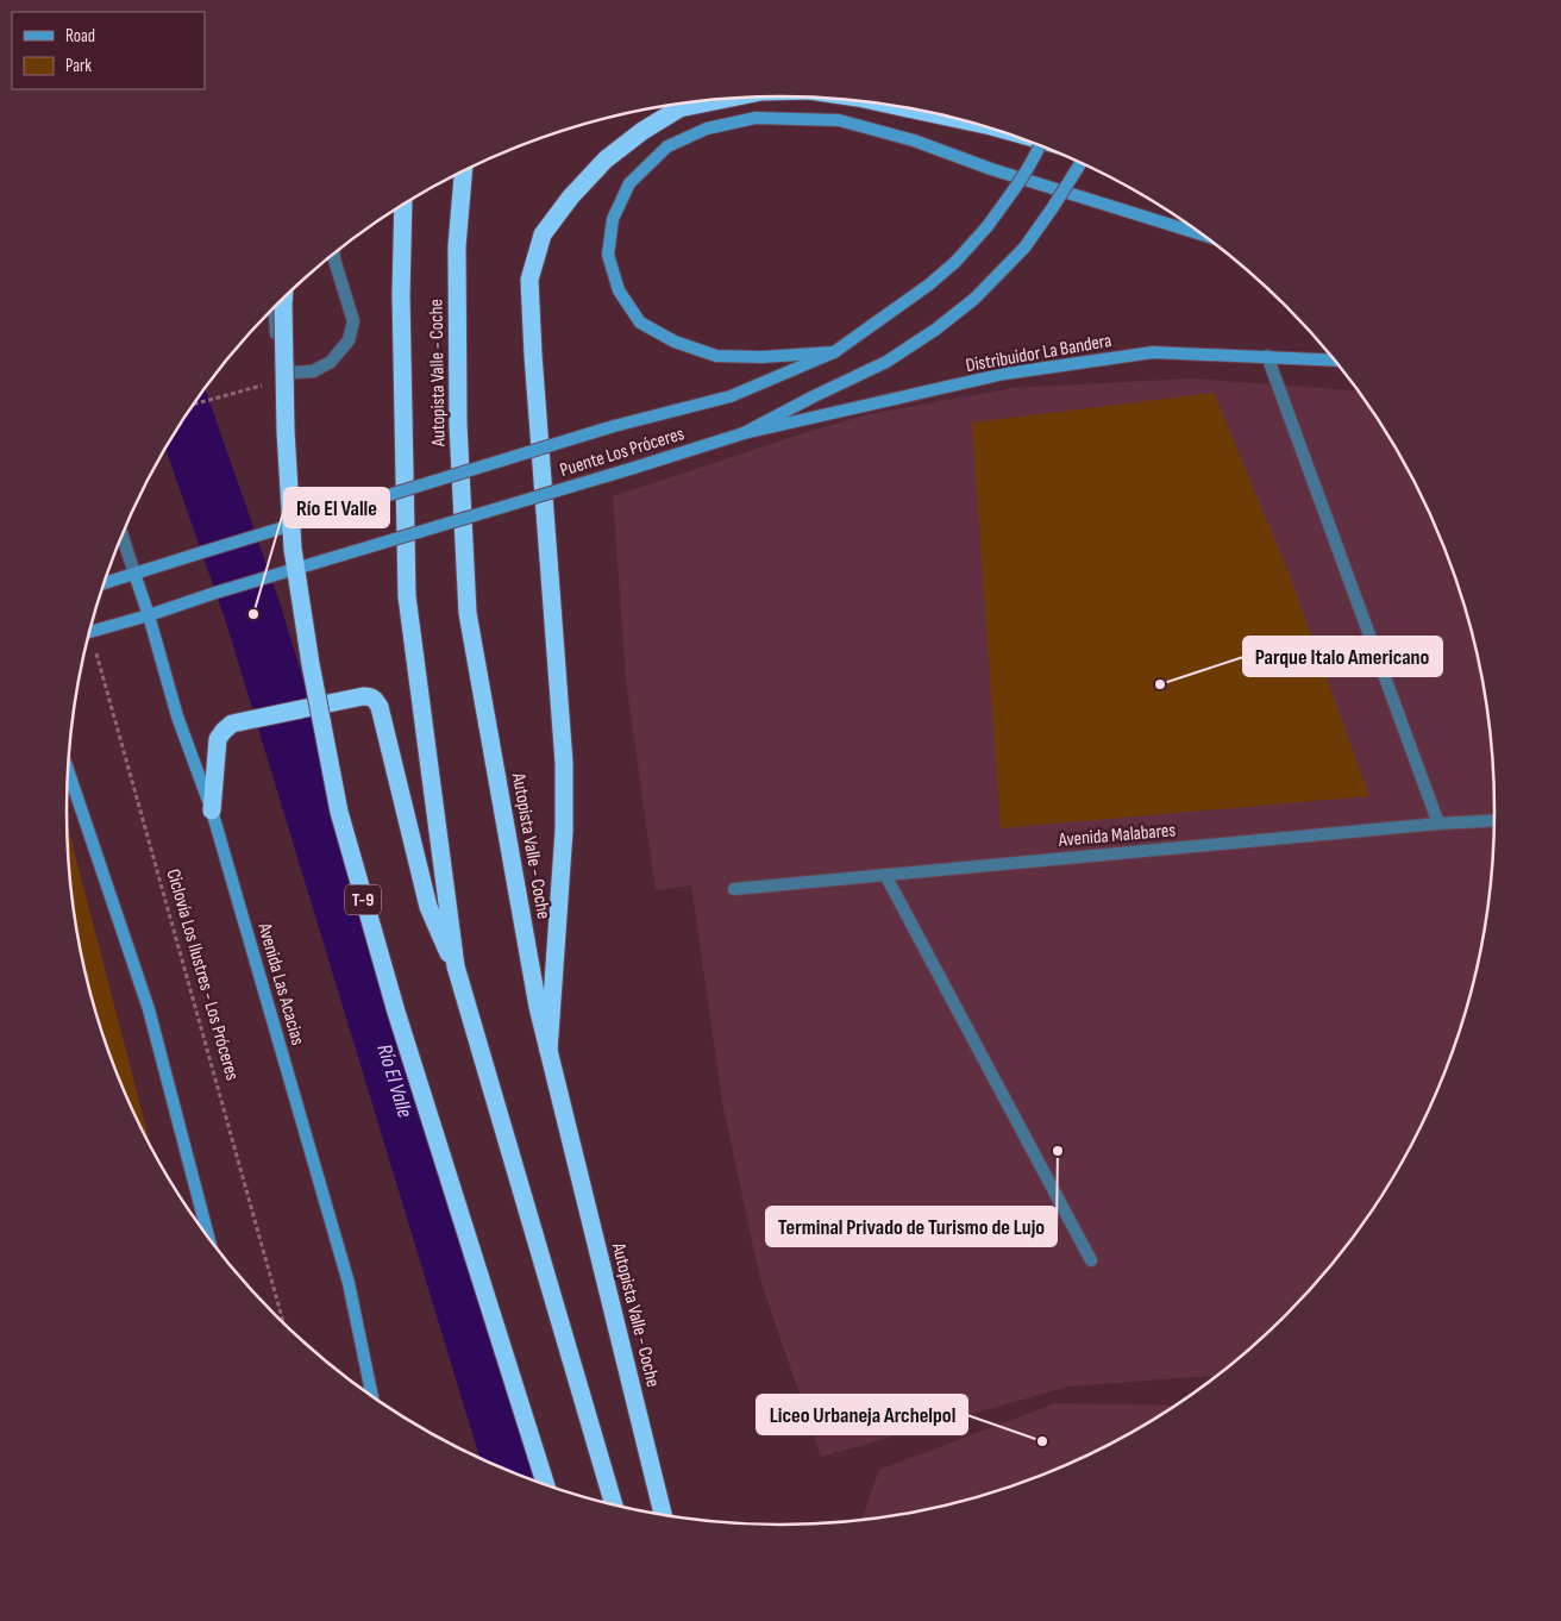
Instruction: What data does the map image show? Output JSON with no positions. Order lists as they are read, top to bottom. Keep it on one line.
{"streets":{"highway":["Autopista Valle - Coche","T-9"],"main road":["Distribuidor La Bandera","Puente Los Próceres","Avenida Las Acacias"],"street":["Avenida Malabares"],"path":["Ciclovía Los Ilustres - Los Próceres"]},"crossings":[["Distribuidor La Bandera","Puente Los Próceres"],["Puente Los Próceres","Avenida Las Acacias"]],"water":["Río El Valle"],"places":["Río El Valle","Parque Italo Americano","Terminal Privado de Turismo de Lujo","Liceo Urbaneja Archelpol"],"legend":["Road","Park"]}
